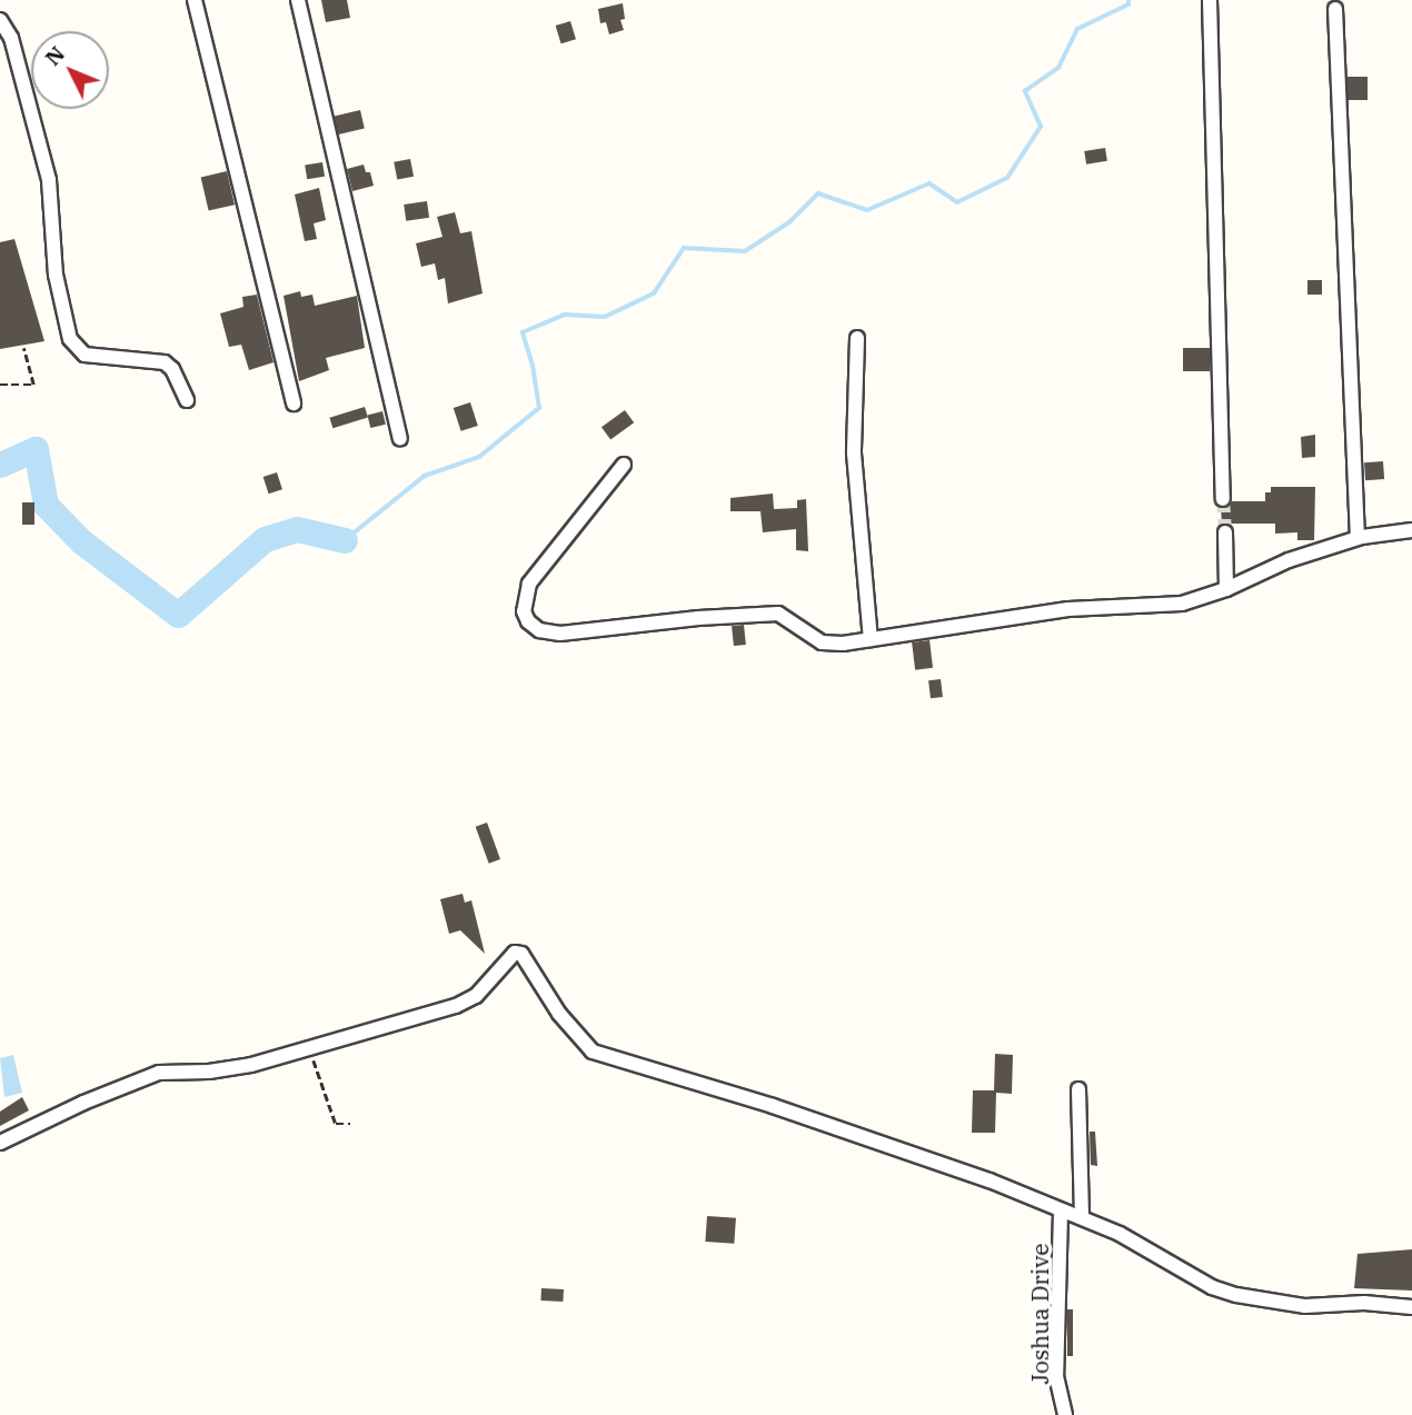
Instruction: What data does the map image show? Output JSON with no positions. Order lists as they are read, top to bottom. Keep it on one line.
{"streets":{"street":["Joshua Drive"]},"north":"top left"}
